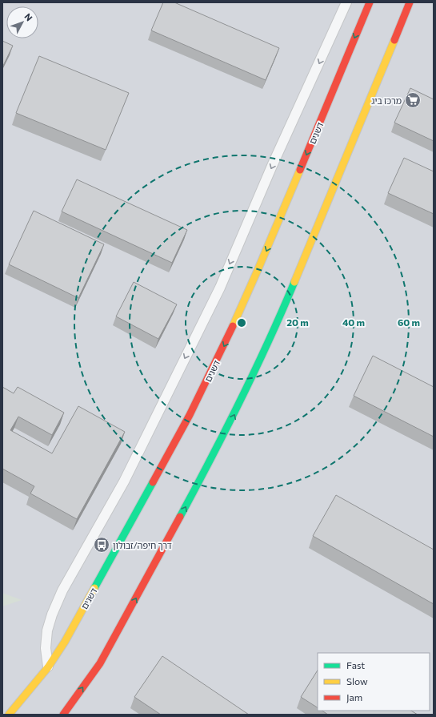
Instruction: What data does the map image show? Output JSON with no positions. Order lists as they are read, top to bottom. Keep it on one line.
{"streets":{"main road":["דשנים"]},"places":{"supermarket":["מרכז ביג"],"bus stop":["דרך חיפה/זבולון"]},"legend":["Fast","Slow","Jam"],"north":"top right","rings":["20 m","40 m","60 m"]}
